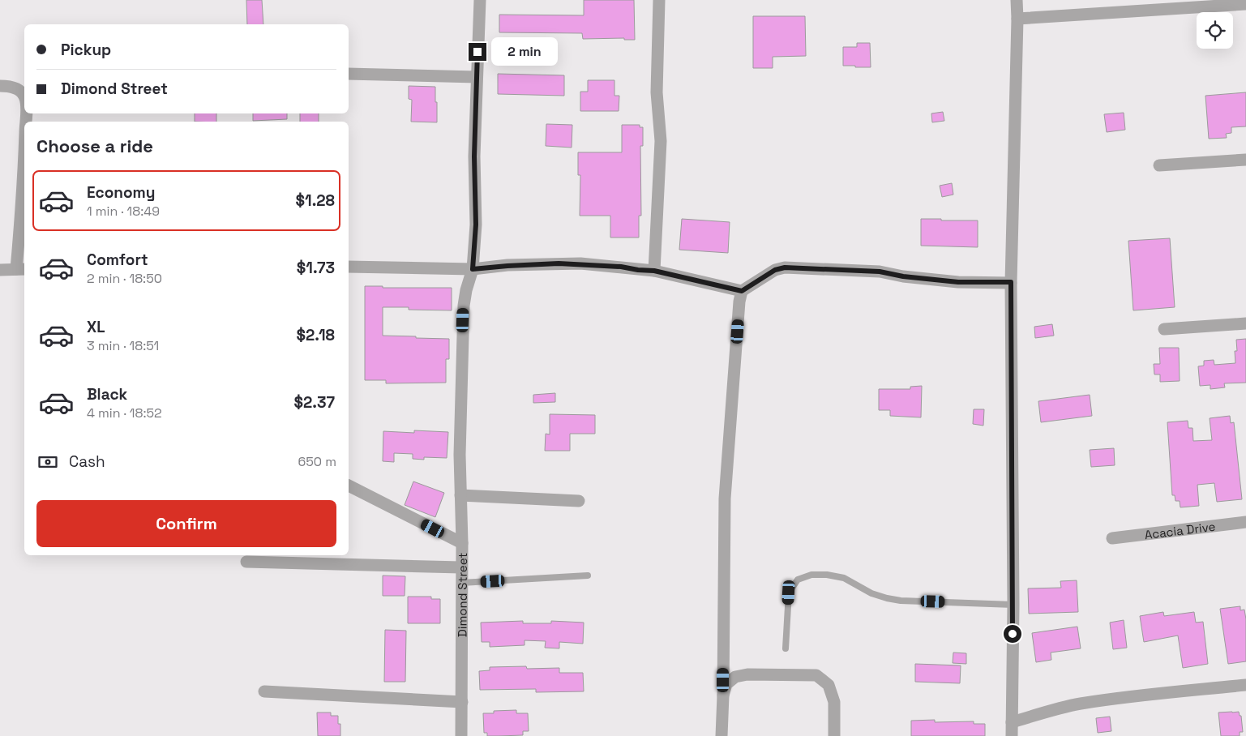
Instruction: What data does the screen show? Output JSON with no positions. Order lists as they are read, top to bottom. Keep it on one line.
{"streets":{"street":["Acacia Drive","Dimond Street"]},"page":{"banner":["Pickup","Dimond Street"],"bubble":"2 min","heading":"Choose a ride","list":[{"name":"Economy","note":"1 min · 18:49","value":"$1.28"},{"name":"Comfort","note":"2 min · 18:50","value":"$1.73"},{"name":"XL","note":"3 min · 18:51","value":"$2.18"},{"name":"Black","note":"4 min · 18:52","value":"$2.37"}],"pay":["Cash","650 m"],"buttons":"Confirm"}}
